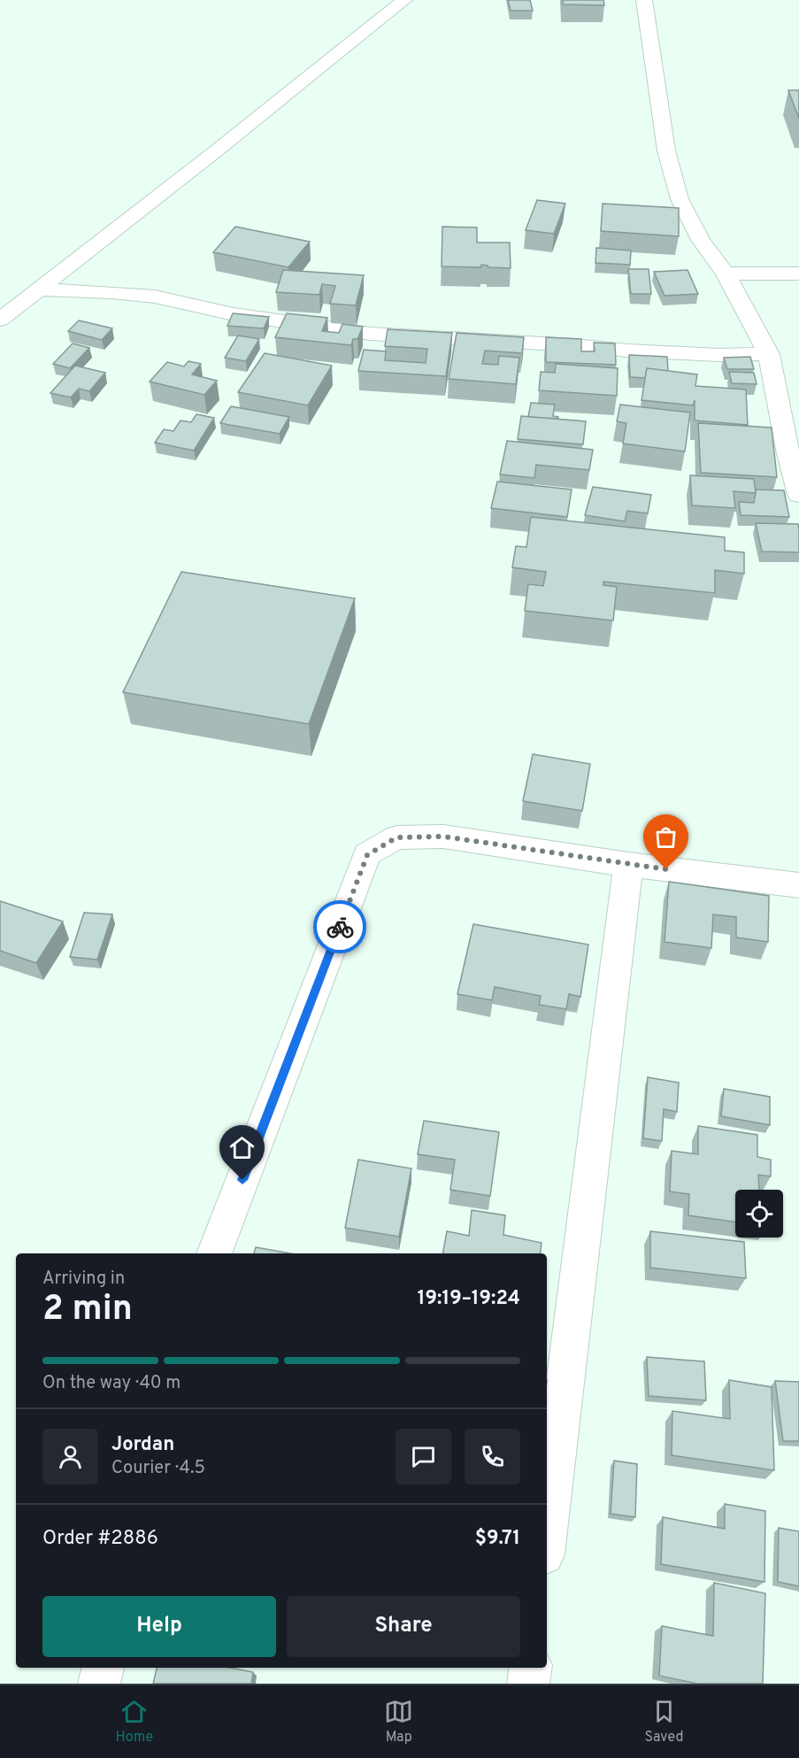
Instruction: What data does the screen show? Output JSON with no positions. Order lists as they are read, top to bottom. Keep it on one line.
{"page":{"heading":["2 min","Arriving in","19:19–19:24"],"panel":["Jordan","Courier · 4.5","Order #2886","$9.71"],"bar":"On the way · 40 m","buttons":["Help","Share"],"tabs":["Home","Map","Saved"]}}
